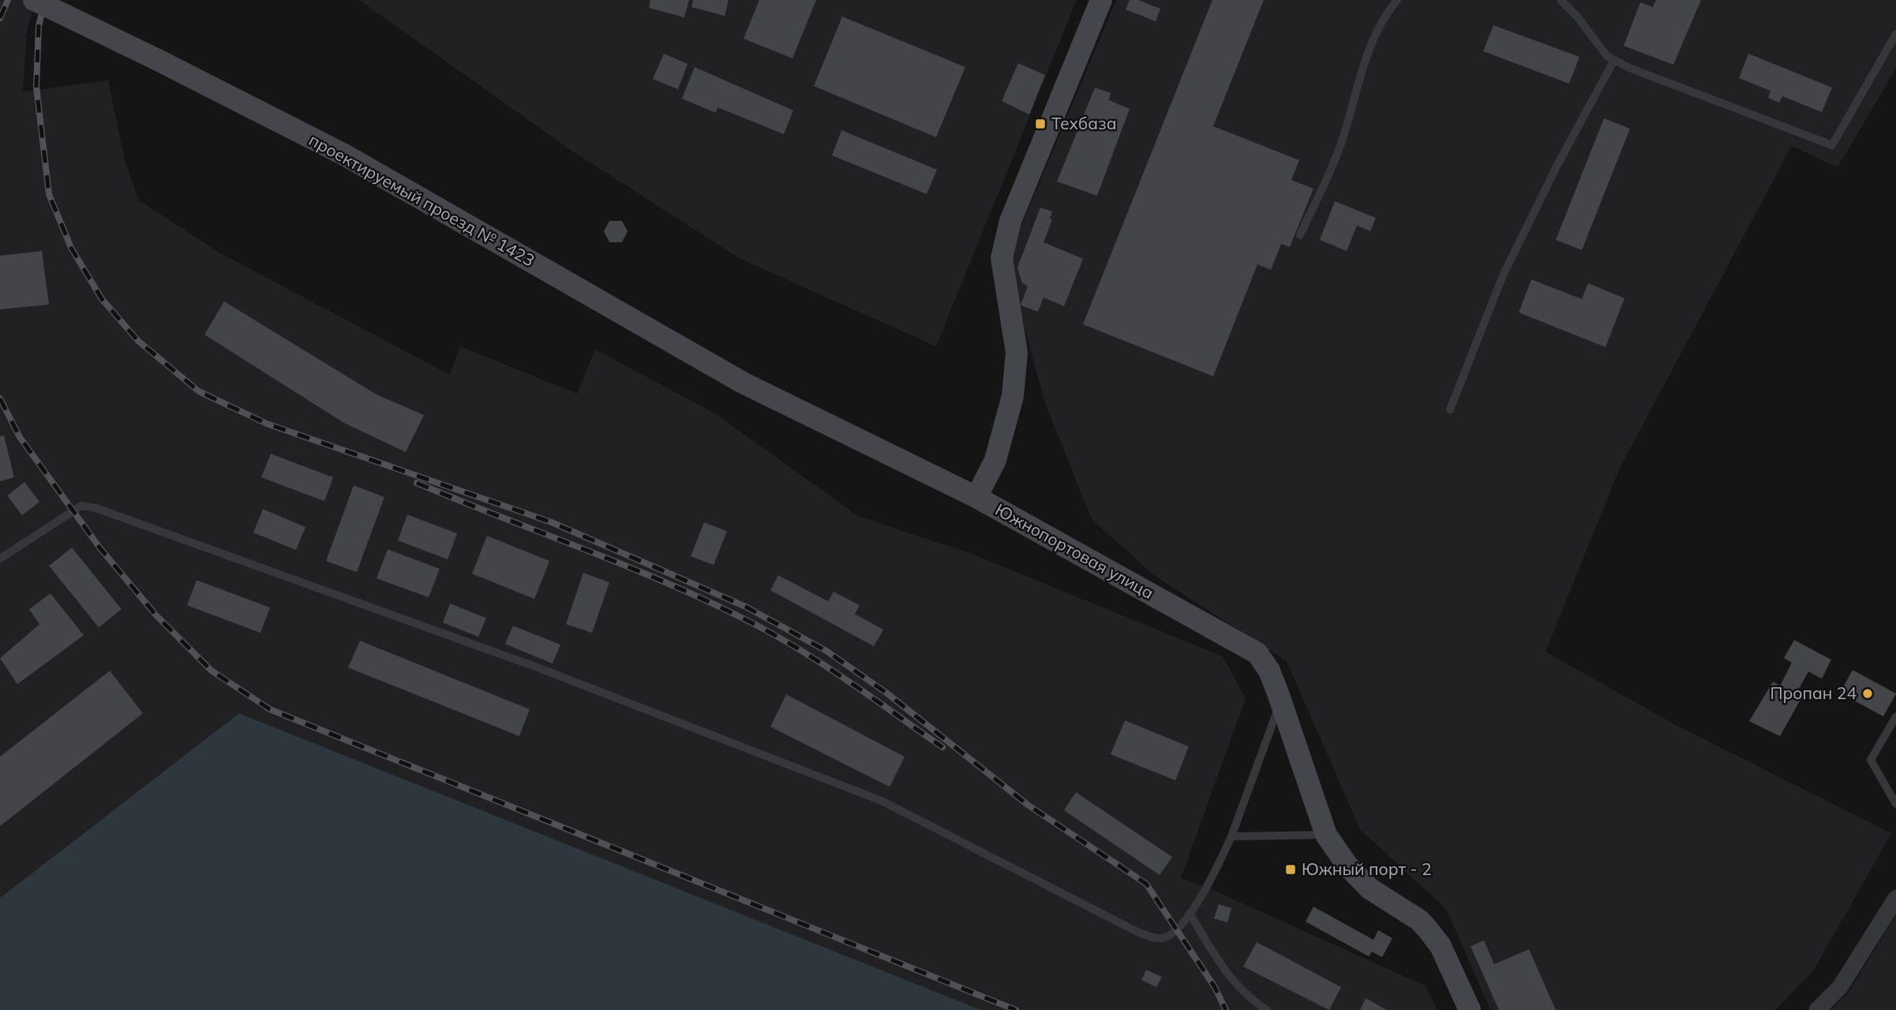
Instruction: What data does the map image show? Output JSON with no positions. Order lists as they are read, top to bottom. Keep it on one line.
{"streets":{"main road":["проектируемый проезд № 1423","Южнопортовая улица"]},"crossings":[["проектируемый проезд № 1423","Южнопортовая улица"]],"places":{"transit":["Техбаза","Южный порт - 2"],"other":["Пропан 24"]}}
